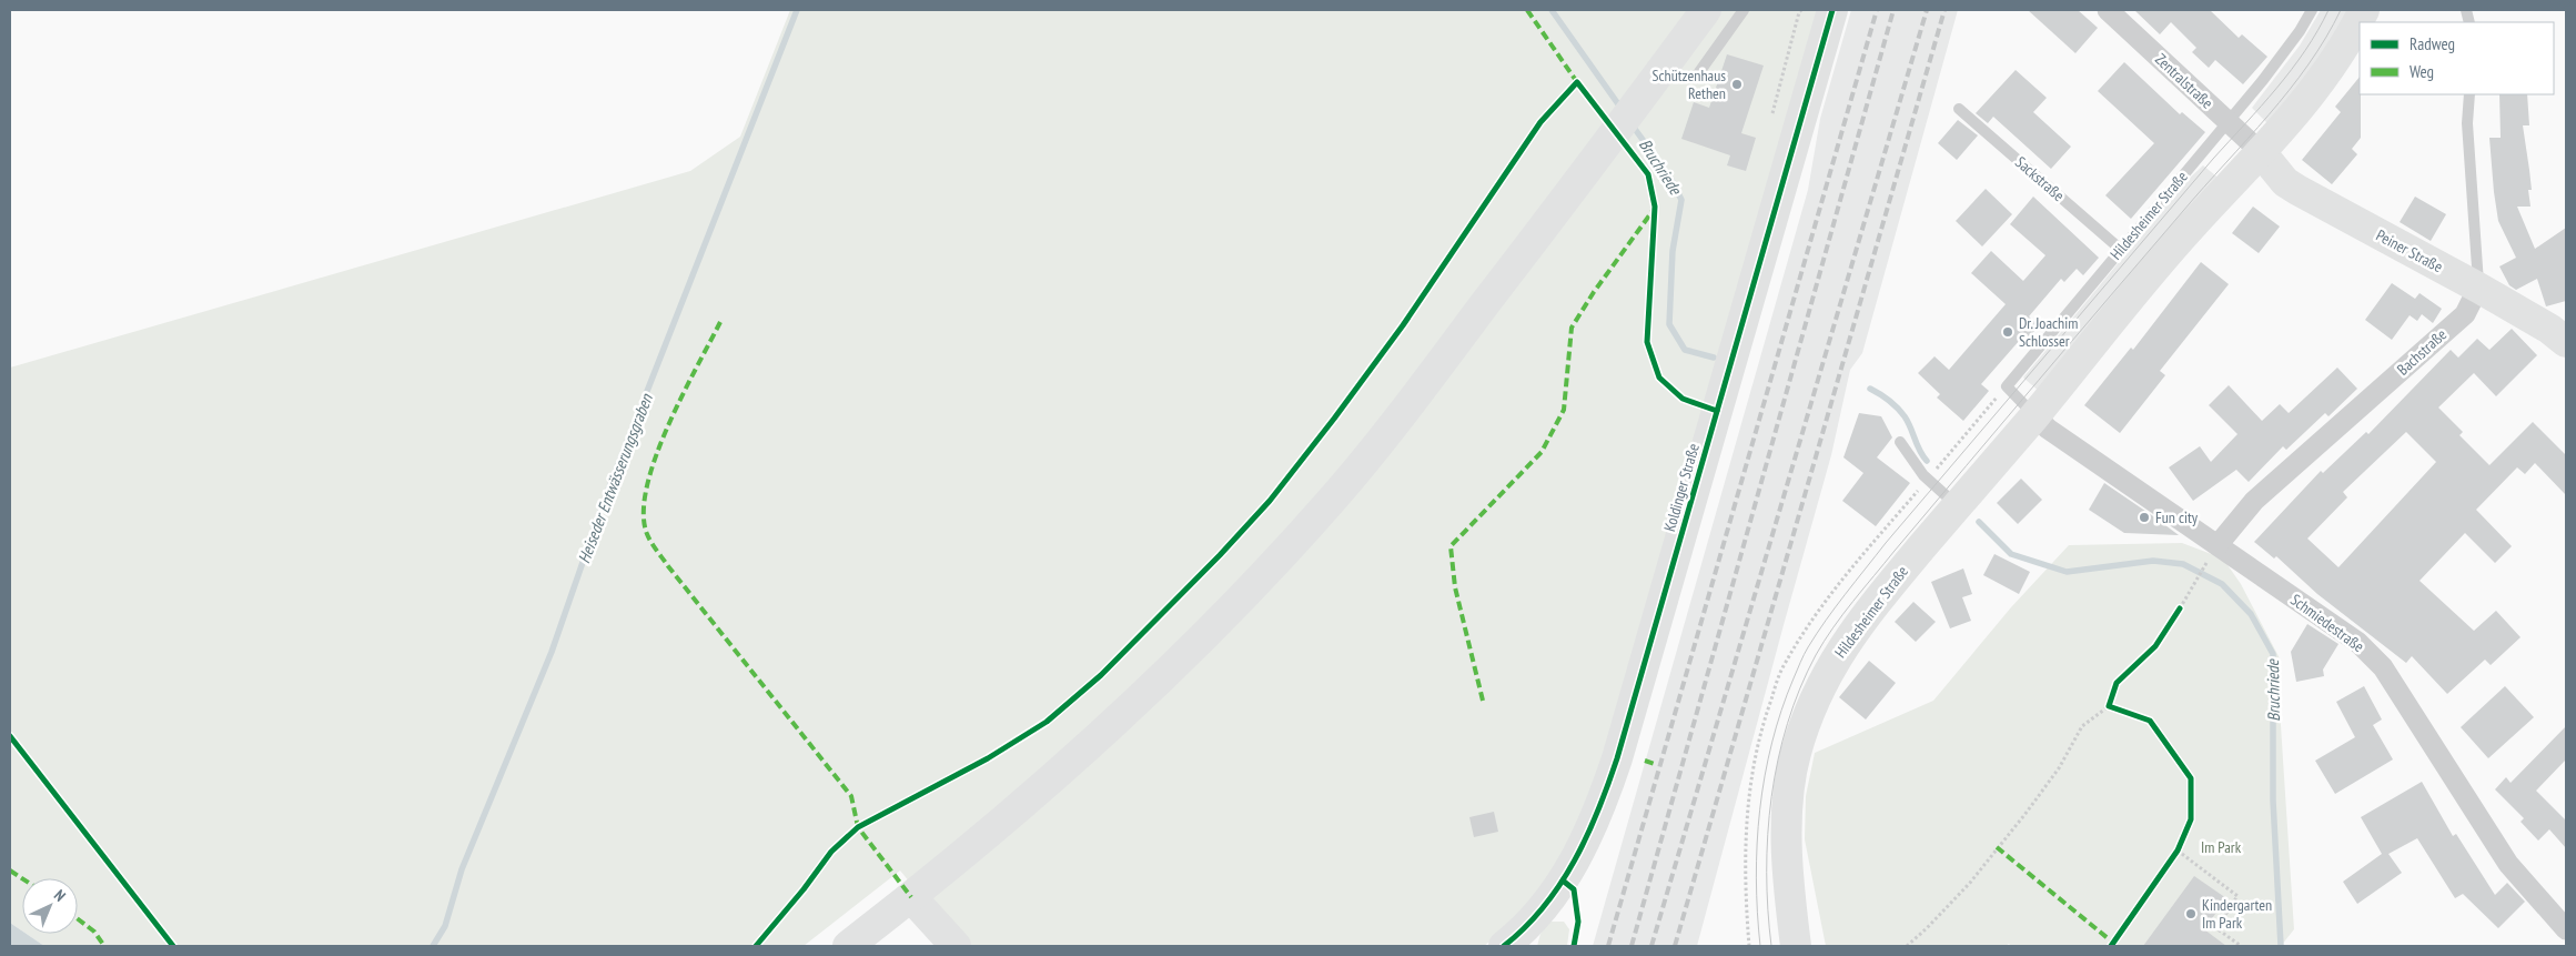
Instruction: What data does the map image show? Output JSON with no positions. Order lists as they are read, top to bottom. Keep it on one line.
{"streets":{"street":["Zentralstraße","Hildesheimer Straße","Peiner Straße","Bachstraße","Koldinger Straße","Schmiedestraße"],"lane":["Sackstraße"]},"crossings":[["Zentralstraße","Hildesheimer Straße"],["Zentralstraße","Peiner Straße"],["Sackstraße","Hildesheimer Straße"],["Hildesheimer Straße","Peiner Straße"],["Hildesheimer Straße","Schmiedestraße"],["Peiner Straße","Bachstraße"],["Bachstraße","Schmiedestraße"]],"water":["Bruchriede","Heiseder Entwässerungsgraben"],"parks":["Im Park"],"places":["Schützenhaus Rethen","Dr. Joachim Schlosser","Fun city","Kindergarten Im Park"],"legend":["Radweg","Weg"],"north":"top right"}
